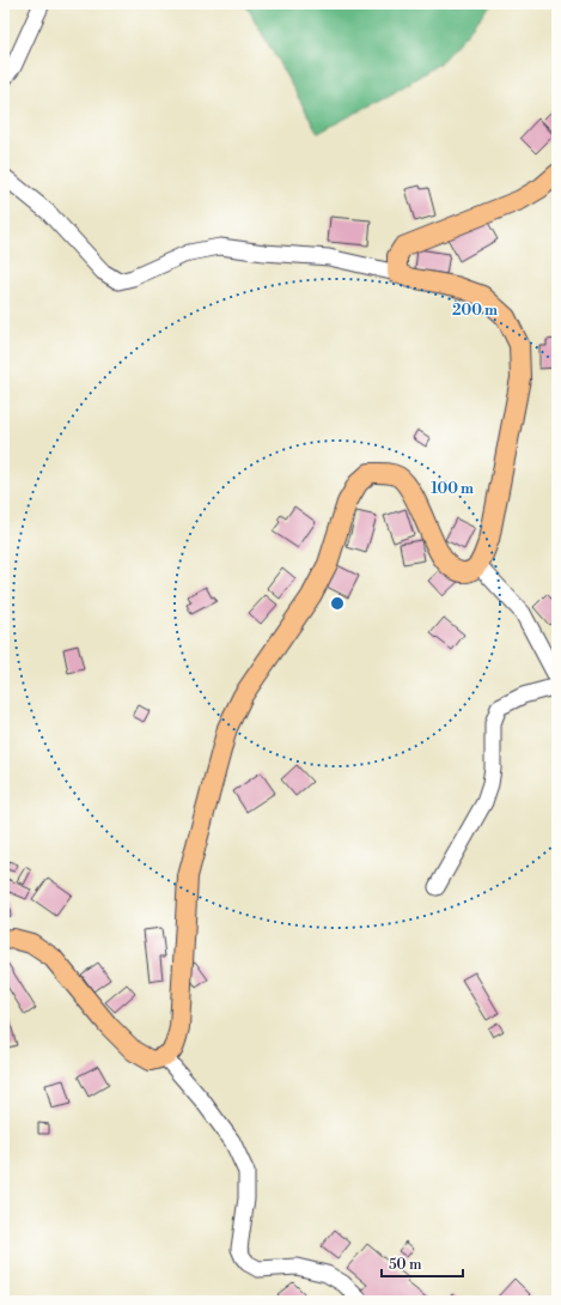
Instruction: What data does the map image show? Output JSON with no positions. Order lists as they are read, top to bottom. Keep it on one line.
{"scale_bar":"50 m","rings":["200 m","100 m"]}
